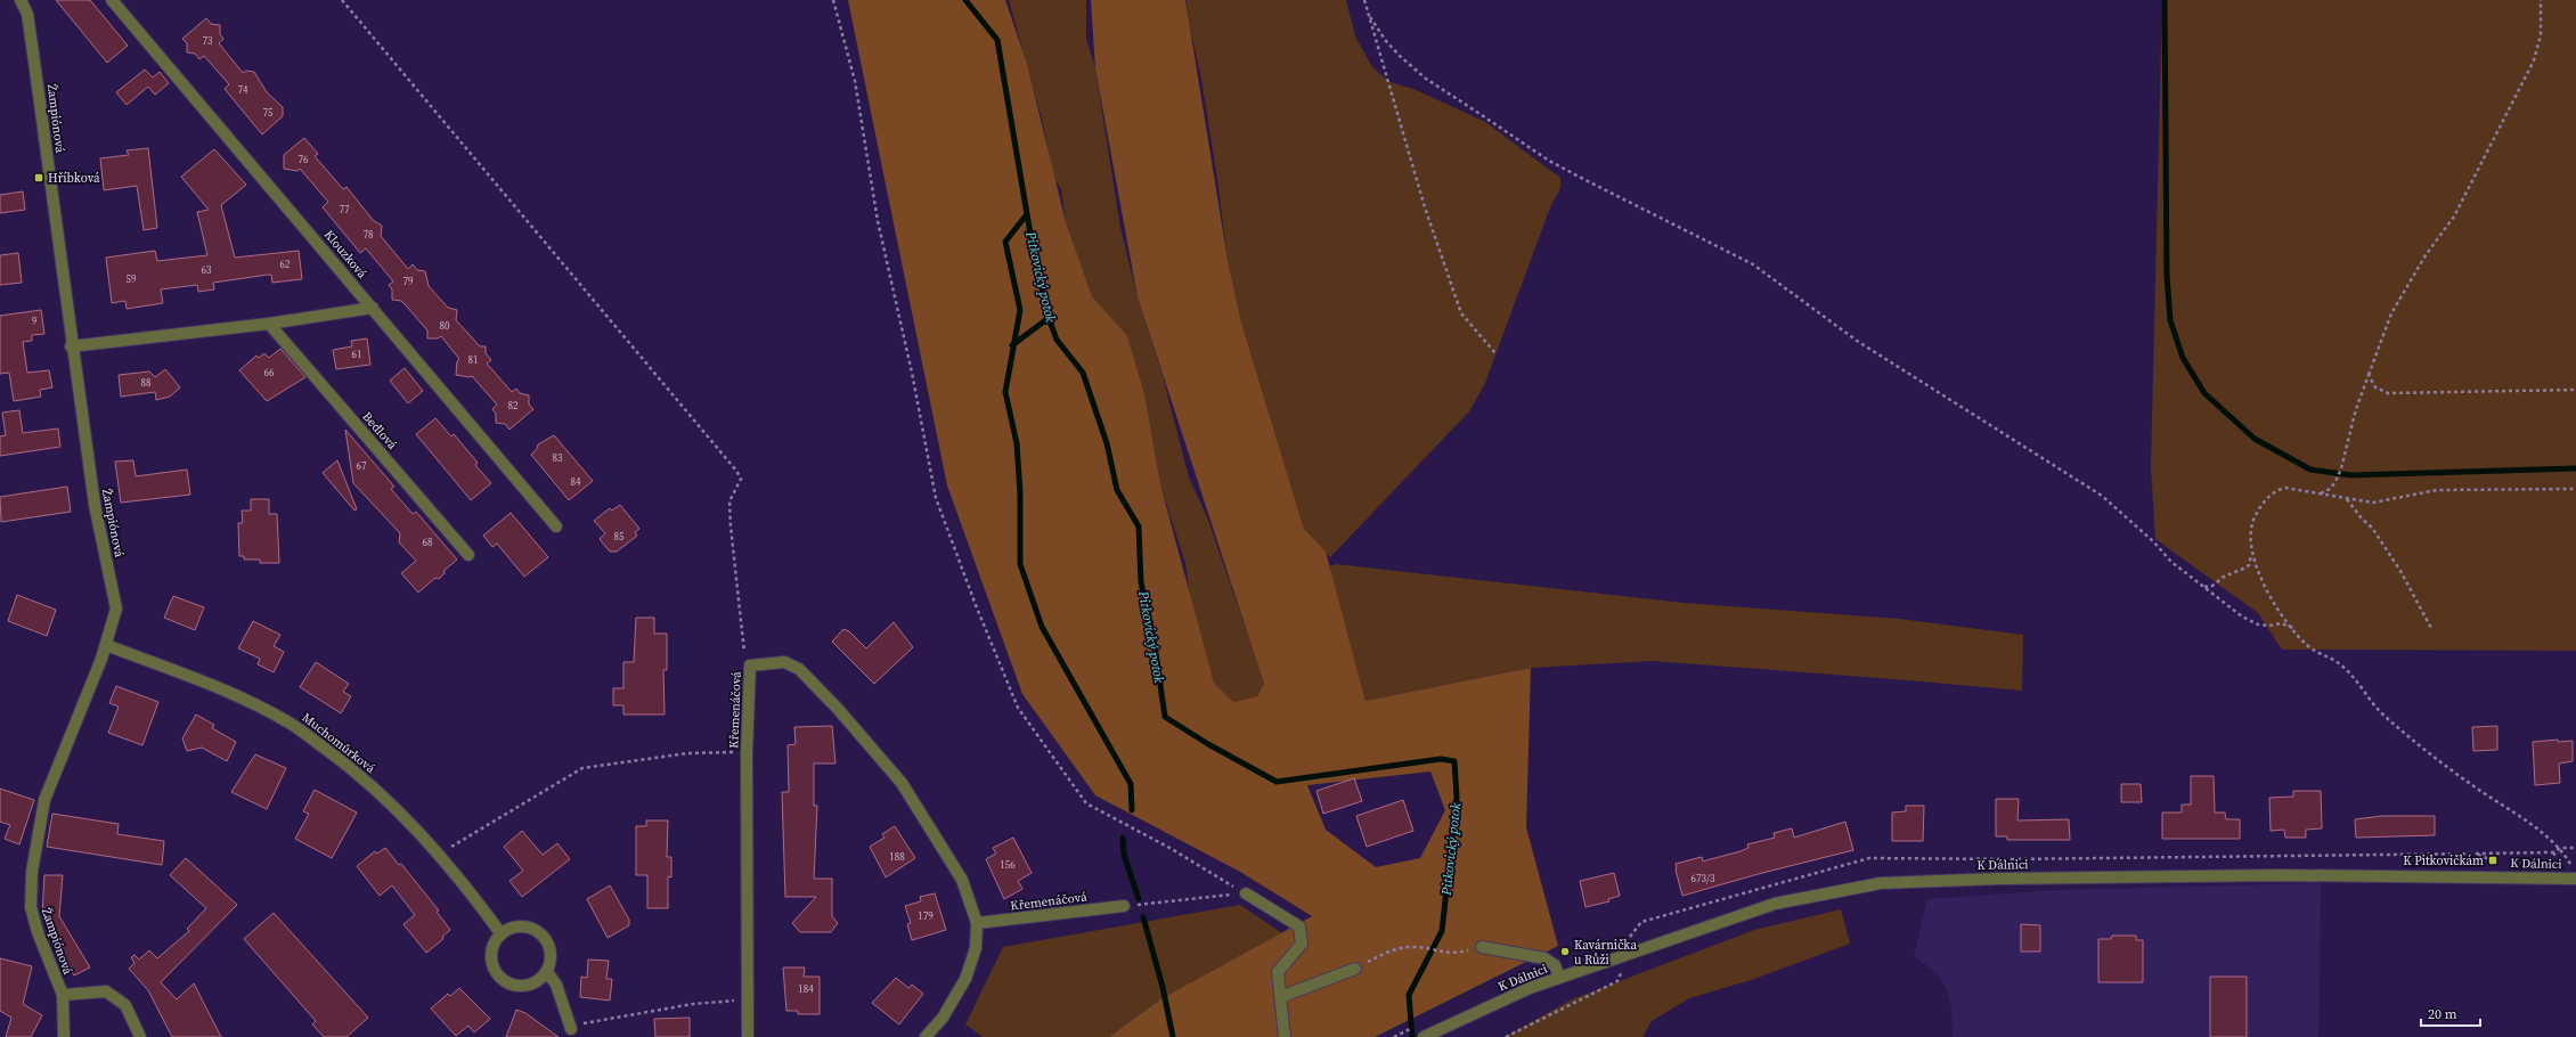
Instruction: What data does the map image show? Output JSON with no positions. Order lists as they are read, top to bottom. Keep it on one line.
{"streets":{"street":["Žampiónová","Klouzková","Bedlová","Křemenáčová","Muchomůrková","K Dálnici"]},"crossings":[["Žampiónová","Muchomůrková"]],"water":["Pitkovický potok"],"places":{"transit":["Hříbková","K Pitkovičkám"],"other":["Kavárnička u Růži"]},"house_numbers":["73","74","75","76","77","78","62","63","59","79","9","80","61","81","66","88","82","83","67","84","85","68","188","156","673/3","179","184"],"scale_bar":"20 m"}
